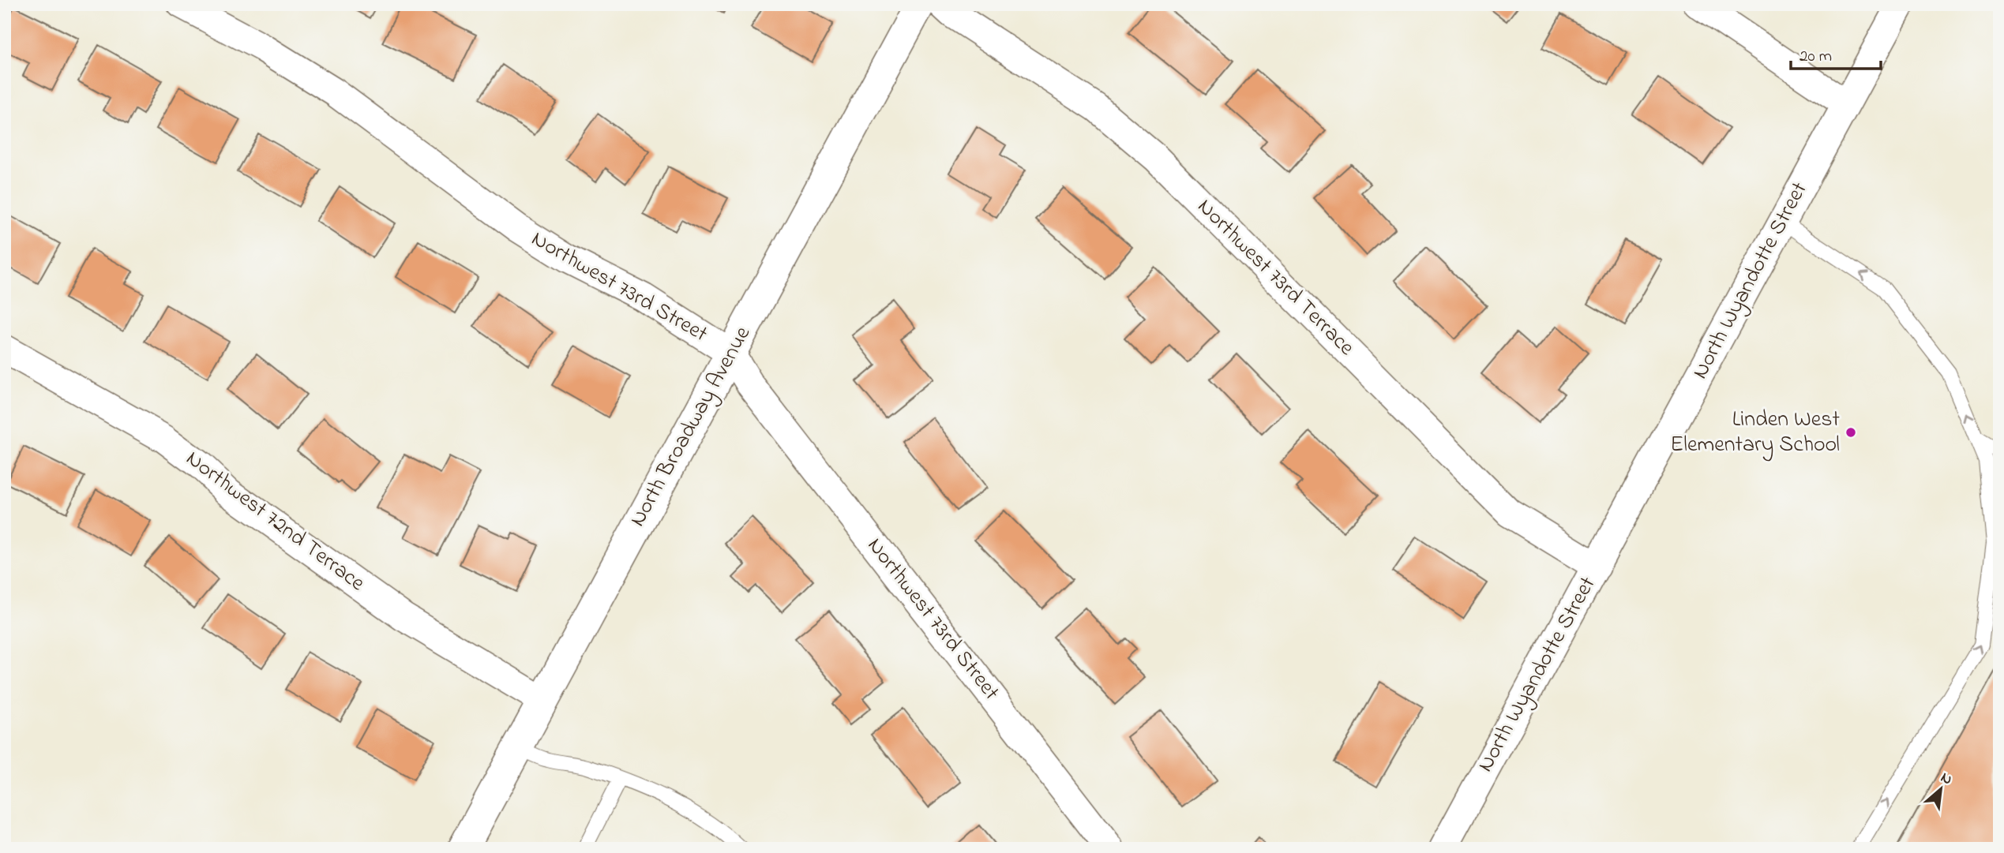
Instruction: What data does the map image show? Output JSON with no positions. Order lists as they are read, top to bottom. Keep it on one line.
{"streets":{"street":["Northwest 73rd Terrace","North Wyandotte Street","Northwest 73rd Street","North Broadway Avenue","Northwest 72nd Terrace"]},"crossings":[["Northwest 73rd Terrace","North Wyandotte Street"],["Northwest 73rd Street","North Broadway Avenue"],["North Broadway Avenue","Northwest 72nd Terrace"]],"places":["Linden West Elementary School"],"scale_bar":"20 m","north":"top right"}
